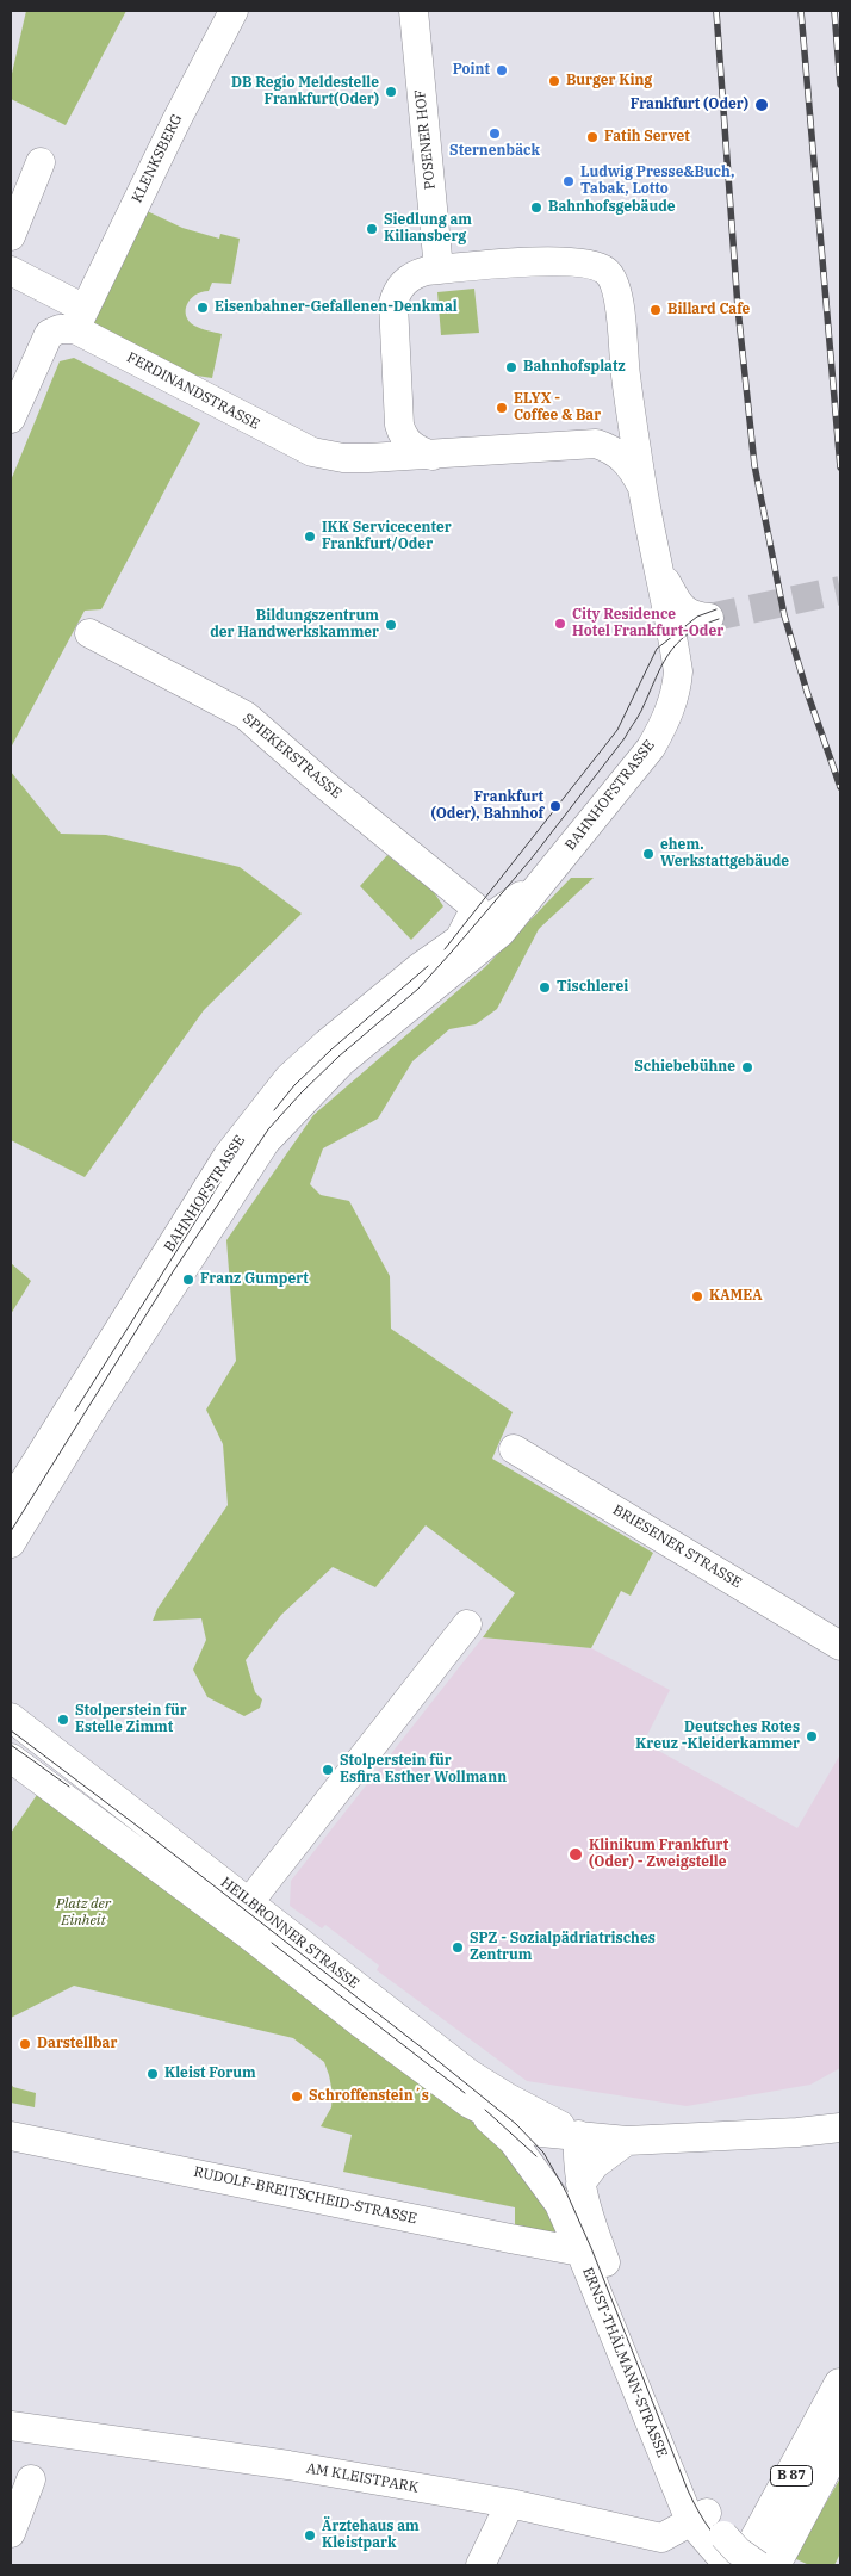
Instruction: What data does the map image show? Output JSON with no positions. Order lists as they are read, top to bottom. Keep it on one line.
{"streets":{"main road":["B 87"],"street":["POSENER HOF","KLENKSBERG","FERDINANDSTRASSE","SPIEKERSTRASSE","BAHNHOFSTRASSE","BRIESENER STRASSE","HEILBRONNER STRASSE","RUDOLF-BREITSCHEID-STRASSE","ERNST-THÄLMANN-STRASSE","AM KLEISTPARK"]},"crossings":[["KLENKSBERG","FERDINANDSTRASSE"],["SPIEKERSTRASSE","BAHNHOFSTRASSE"],["HEILBRONNER STRASSE","ERNST-THÄLMANN-STRASSE"],["RUDOLF-BREITSCHEID-STRASSE","ERNST-THÄLMANN-STRASSE"],["ERNST-THÄLMANN-STRASSE","AM KLEISTPARK"]],"parks":["Platz der Einheit"],"places":["Point","Burger King","DB Regio Meldestelle Frankfurt(Oder)","Frankfurt (Oder)","Sternenbäck","Fatih Servet","Ludwig Presse&Buch, Tabak, Lotto","Bahnhofsgebäude","Siedlung am Kiliansberg","Eisenbahner-Gefallenen-Denkmal","Billard Cafe","Bahnhofsplatz","ELYX - Coffee & Bar","IKK Servicecenter Frankfurt/Oder","City Residence Hotel Frankfurt-Oder","Bildungszentrum der Handwerkskammer","Frankfurt (Oder), Bahnhof","ehem. Werkstattgebäude","Tischlerei","Schiebebühne","Franz Gumpert","KAMEA","Stolperstein für Estelle Zimmt","Deutsches Rotes Kreuz -Kleiderkammer","Stolperstein für Esfira Esther Wollmann","Klinikum Frankfurt (Oder) - Zweigstelle","SPZ - Sozialpädriatrisches Zentrum","Darstellbar","Kleist Forum","Schroffenstein´s","Ärztehaus am Kleistpark"]}
